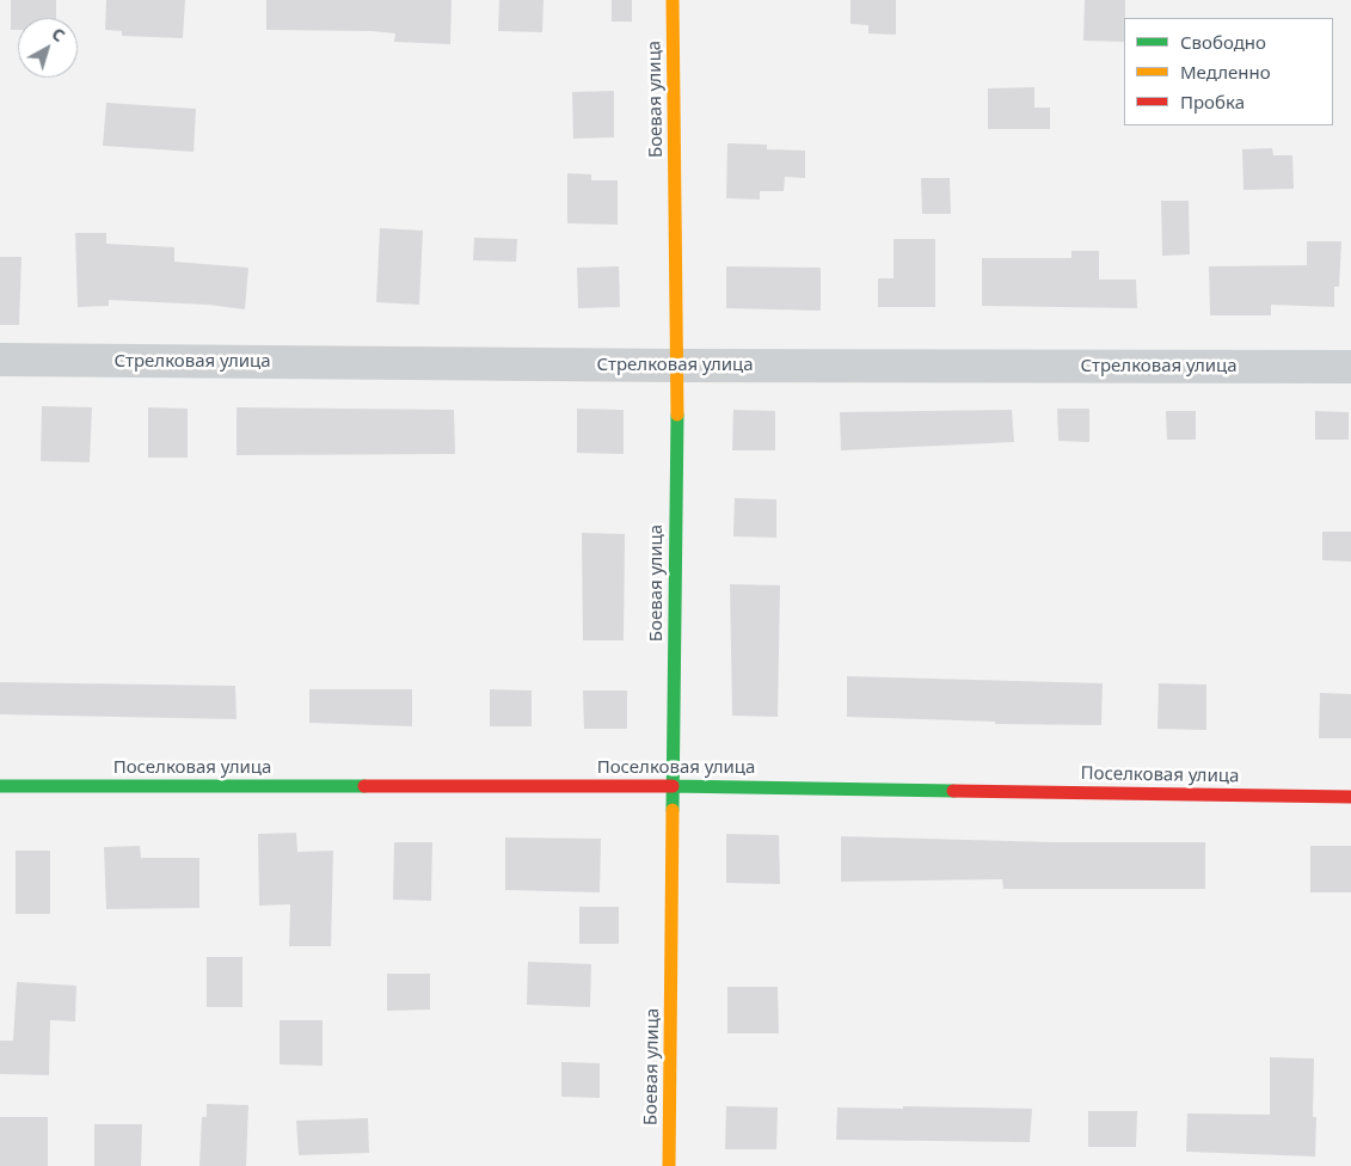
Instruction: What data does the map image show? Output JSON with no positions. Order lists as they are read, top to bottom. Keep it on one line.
{"streets":{"street":["Боевая улица","Стрелковая улица","Поселковая улица"]},"crossings":[["Боевая улица","Стрелковая улица"],["Боевая улица","Поселковая улица"]],"legend":["Свободно","Медленно","Пробка"],"north":"top right"}
